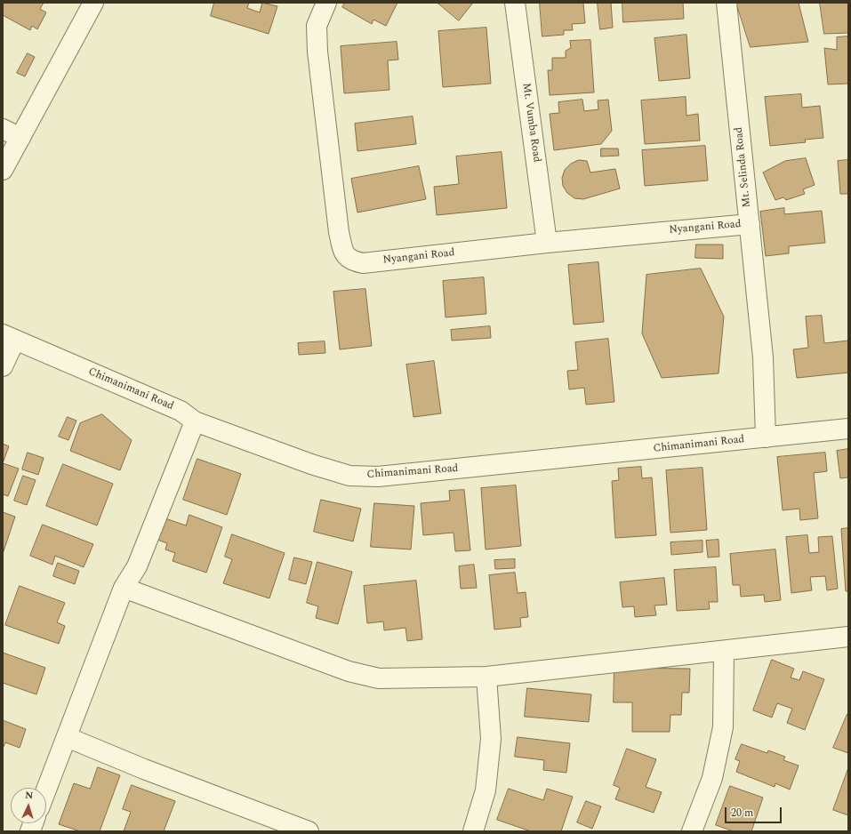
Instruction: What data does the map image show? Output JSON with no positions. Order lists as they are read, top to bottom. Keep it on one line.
{"streets":{"street":["Mt. Vumba Road","Mt. Selinda Road","Nyangani Road","Chimanimani Road"]},"crossings":[["Mt. Vumba Road","Nyangani Road"],["Mt. Selinda Road","Nyangani Road"],["Mt. Selinda Road","Chimanimani Road"]],"scale_bar":"20 m","north":"top"}
